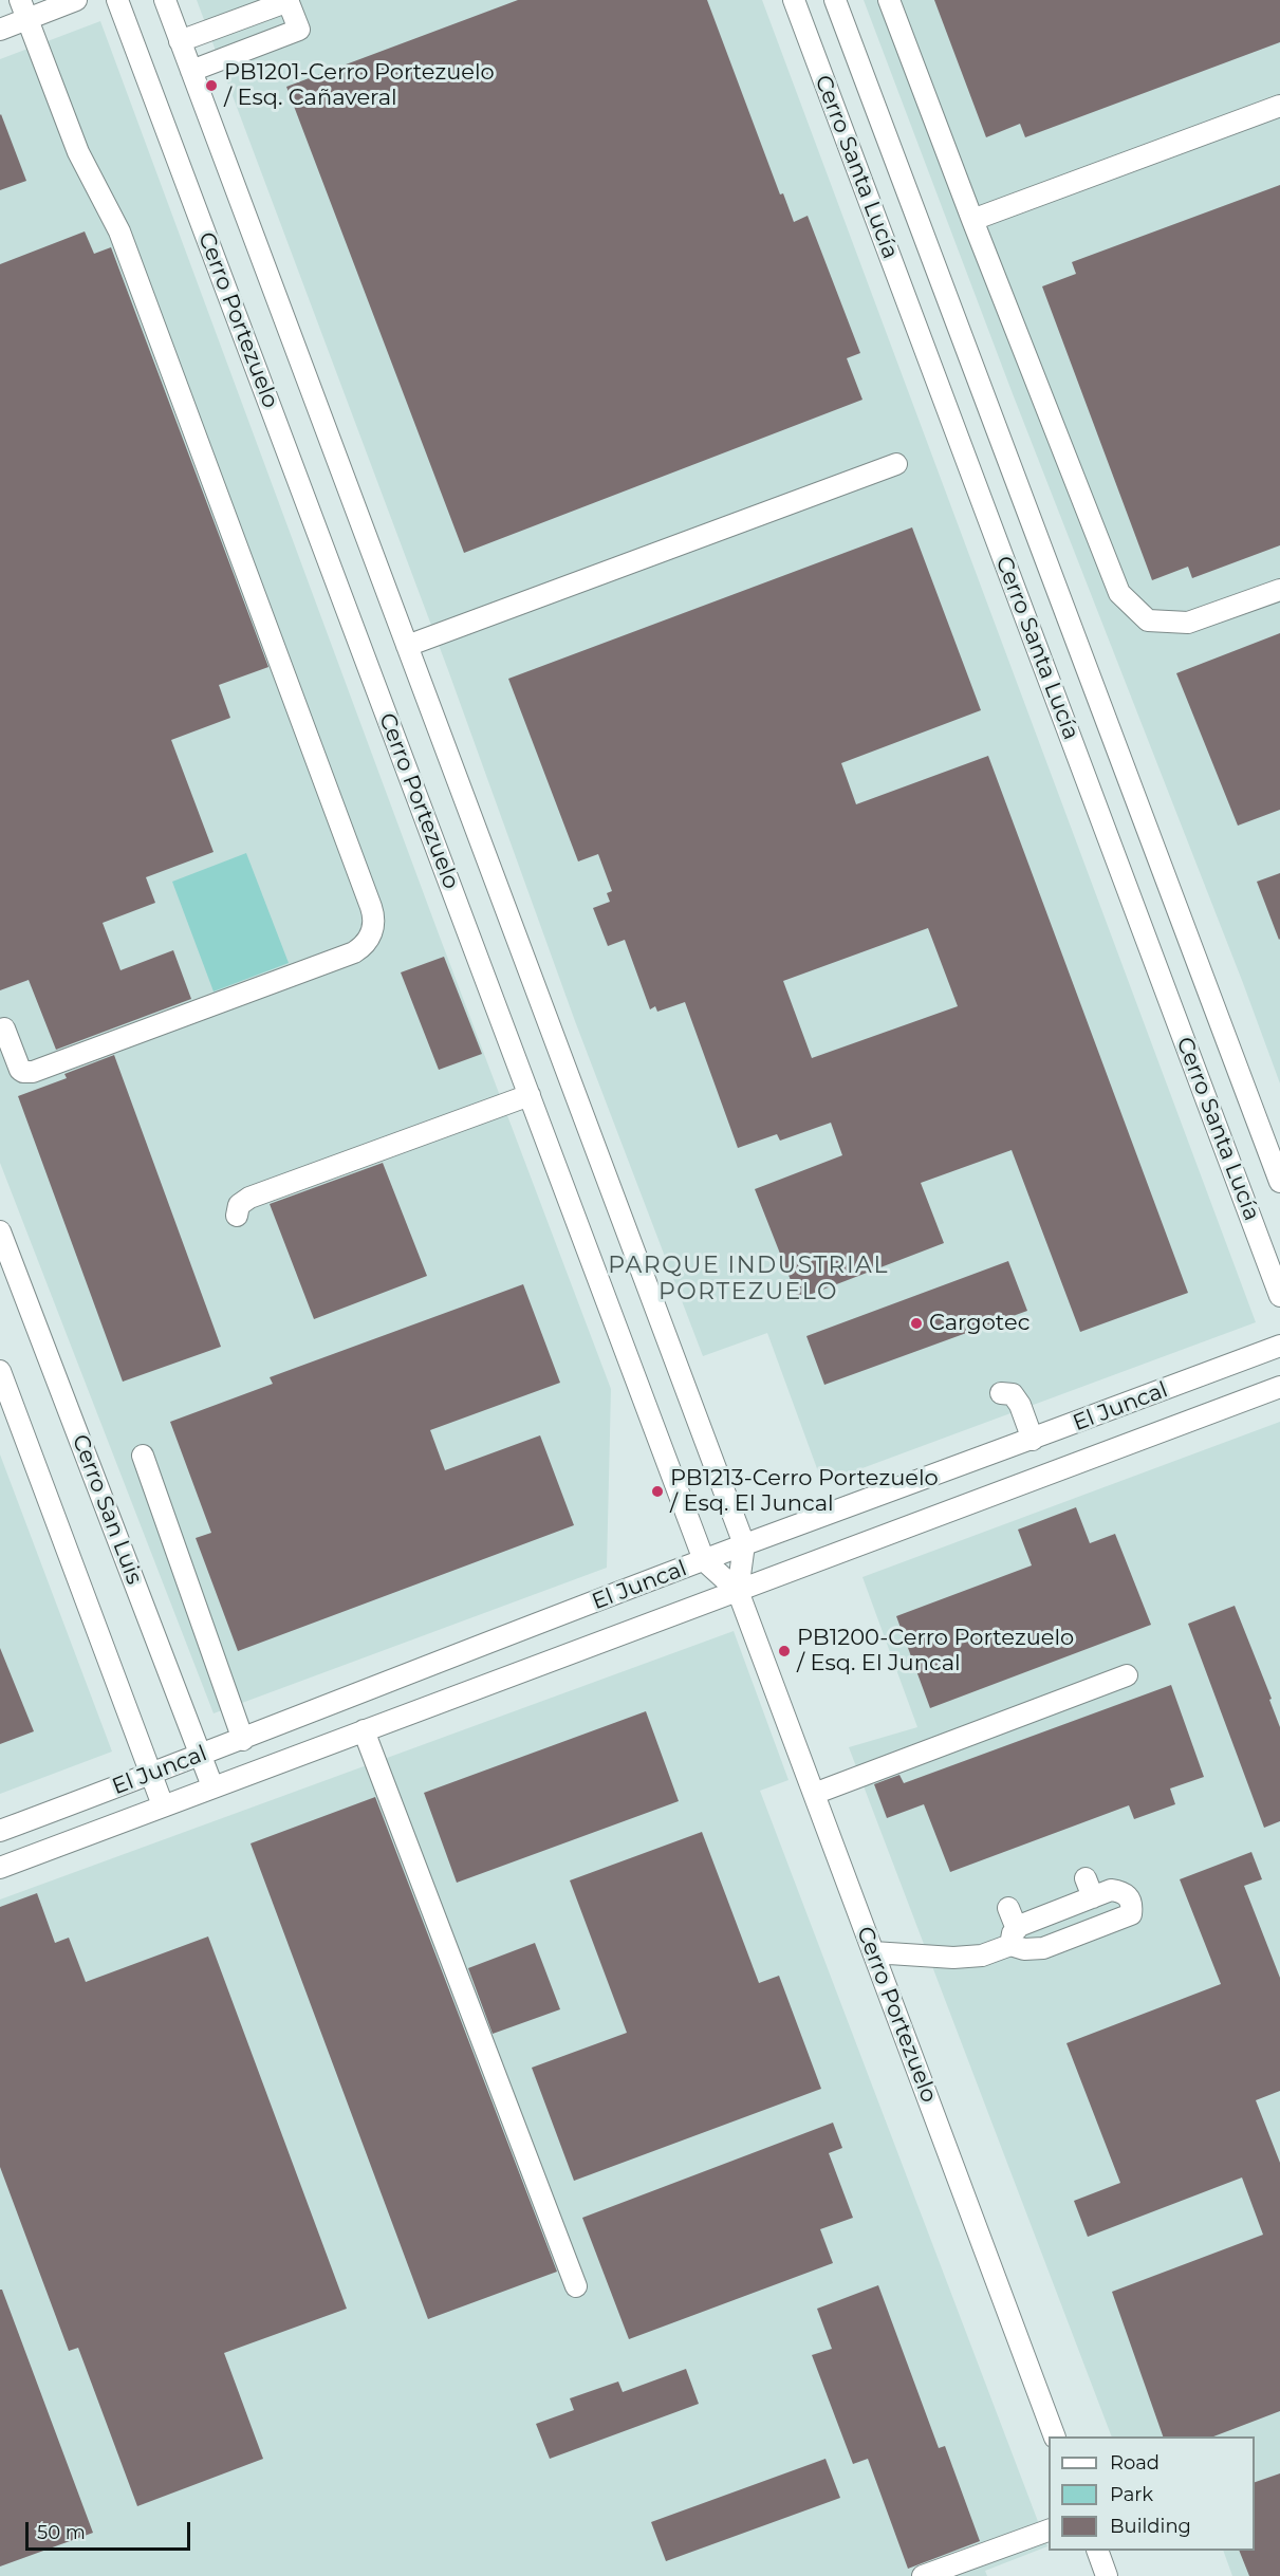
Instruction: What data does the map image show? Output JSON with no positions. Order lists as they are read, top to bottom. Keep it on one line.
{"streets":{"street":["Cerro Santa Lucía","Cerro Portezuelo","El Juncal","Cerro San Luis"]},"crossings":[["Cerro Portezuelo","El Juncal"],["El Juncal","Cerro San Luis"]],"districts":["PARQUE INDUSTRIAL PORTEZUELO"],"places":["PB1201-Cerro Portezuelo / Esq. Cañaveral","Cargotec","PB1213-Cerro Portezuelo / Esq. El Juncal","PB1200-Cerro Portezuelo / Esq. El Juncal"],"legend":["Road","Park","Building"],"scale_bar":"50 m"}
